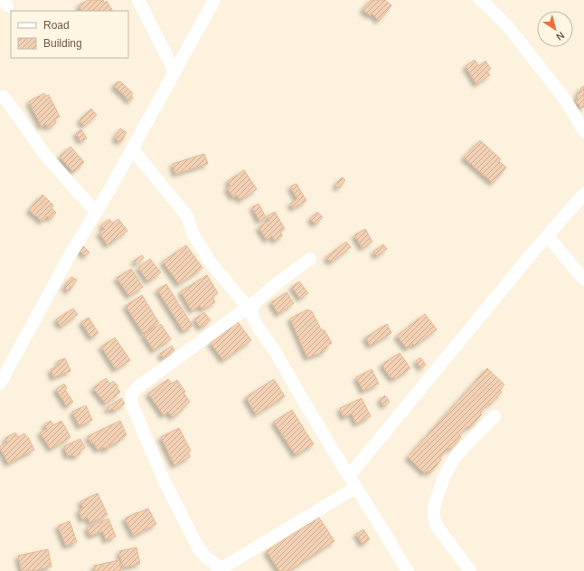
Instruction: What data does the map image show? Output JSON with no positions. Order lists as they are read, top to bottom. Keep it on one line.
{"legend":["Road","Building"],"north":"bottom right"}
